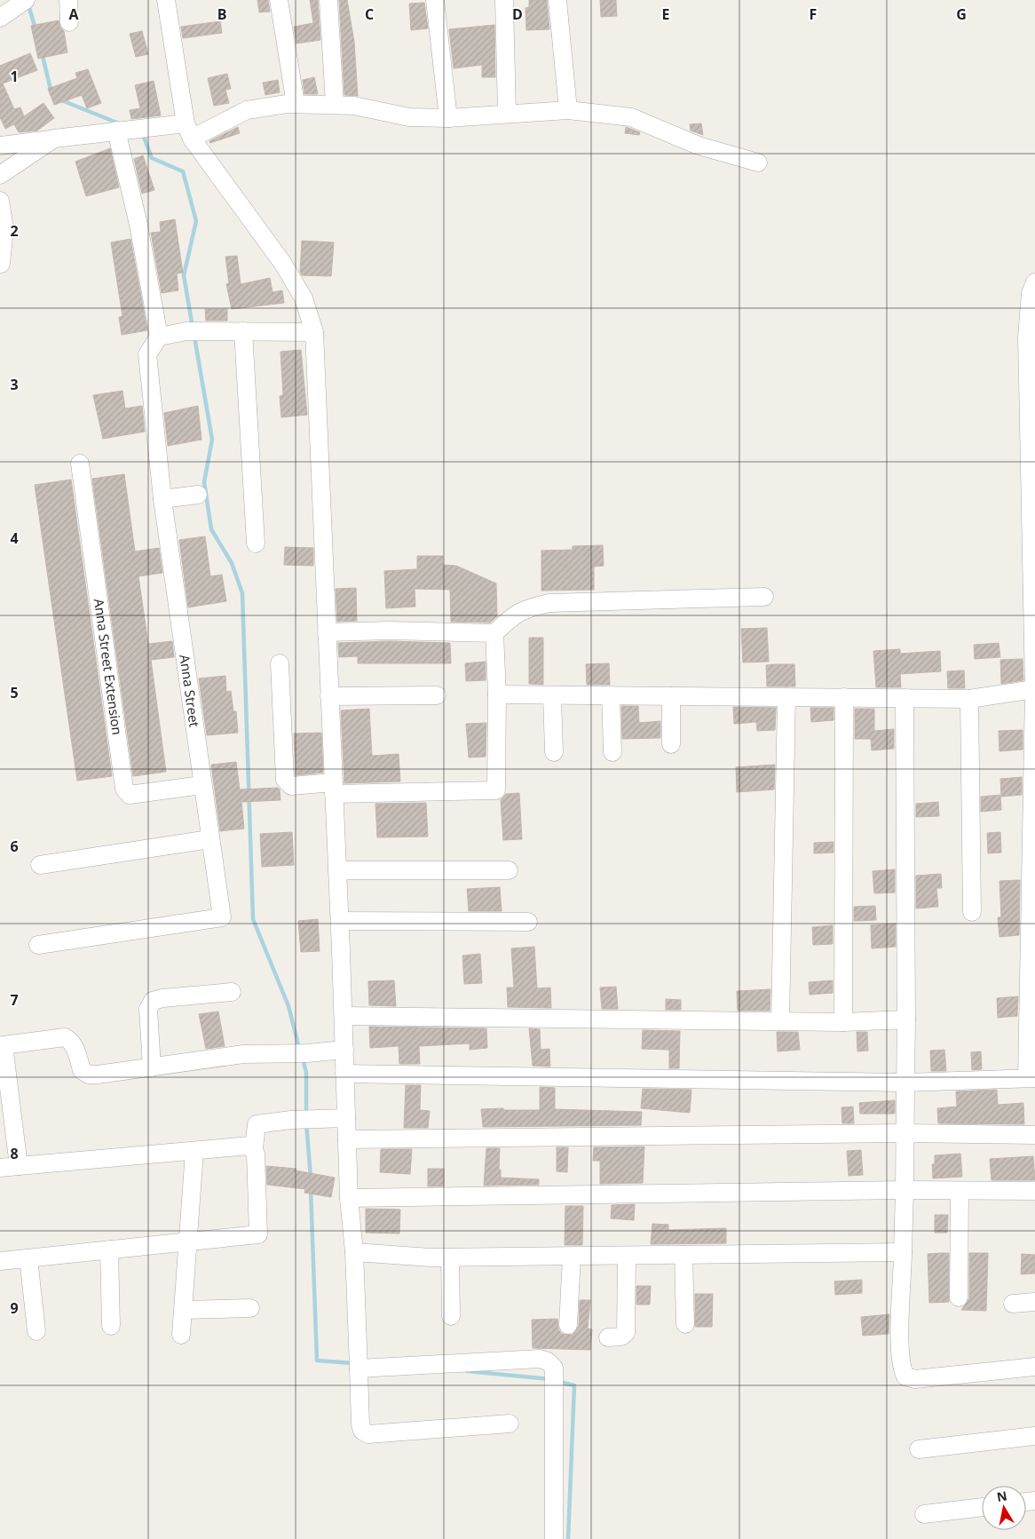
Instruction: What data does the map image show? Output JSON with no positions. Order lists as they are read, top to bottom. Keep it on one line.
{"streets":{"street":["Anna Street Extension","Anna Street"]},"crossings":[["Anna Street Extension","Anna Street"]],"north":"top","grid":{"columns":["A","B","C","D","E","F","G"],"rows":["1","2","3","4","5","6","7","8","9"]}}
